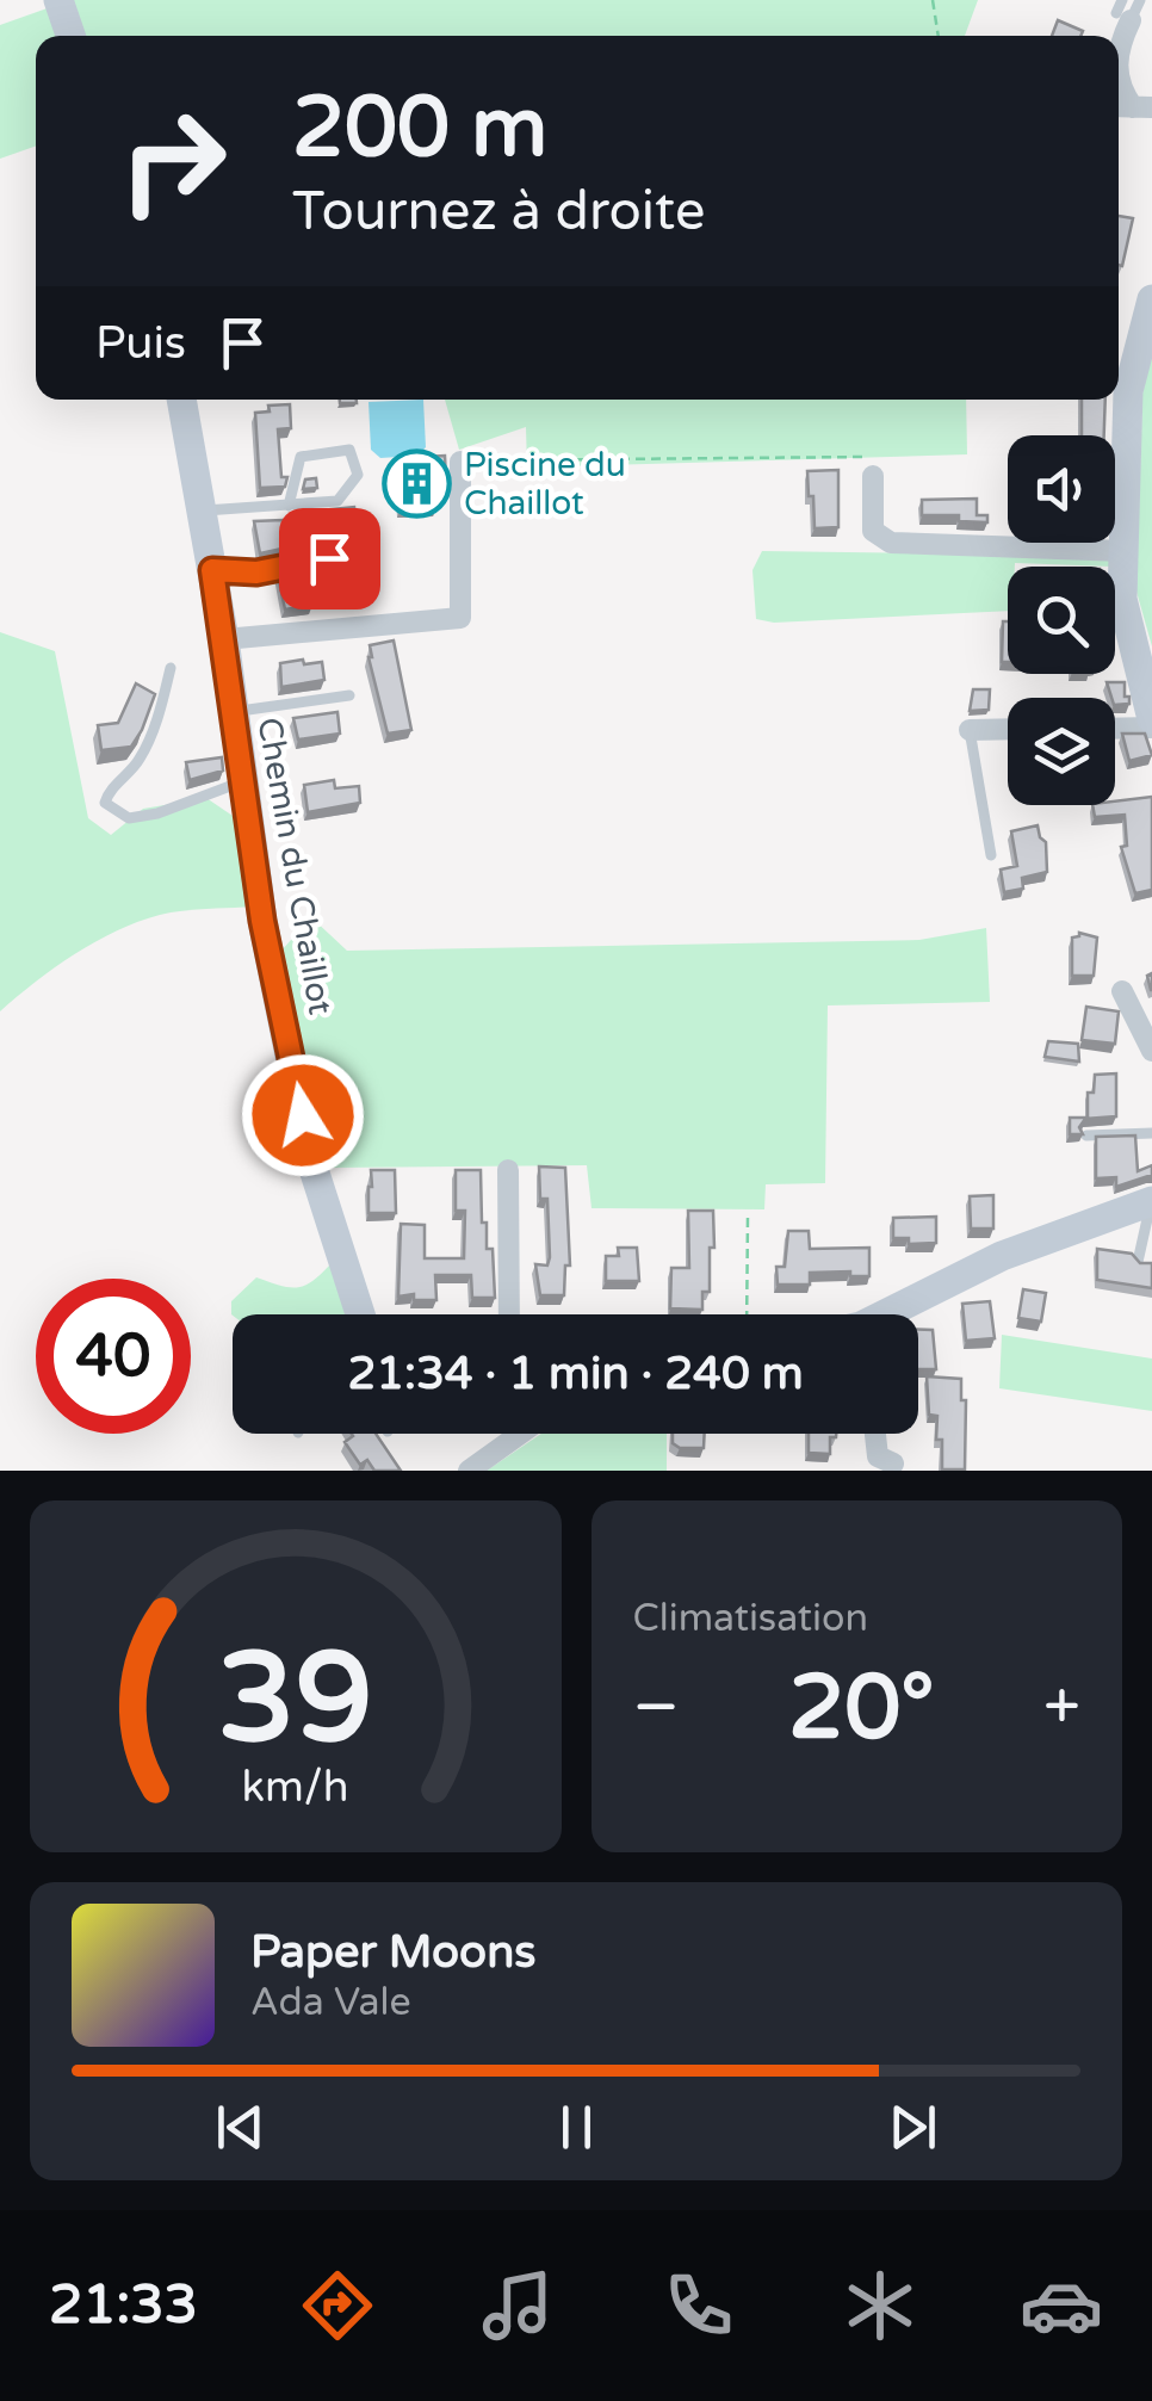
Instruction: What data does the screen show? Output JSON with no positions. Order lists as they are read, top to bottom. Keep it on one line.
{"streets":{"street":["Chemin du Chaillot"]},"places":{"building":["Piscine du Chaillot"]},"page":{"turn":["200 m","Tournez à droite"],"then":"Puis","limit":"40","trip":"21:34 · 1 min · 240 m","tile":"Climatisation","heat":["−","20°","+"],"song":["Paper Moons","Ada Vale"],"tabs":"21:33","gauge":["39","km/h"]}}
